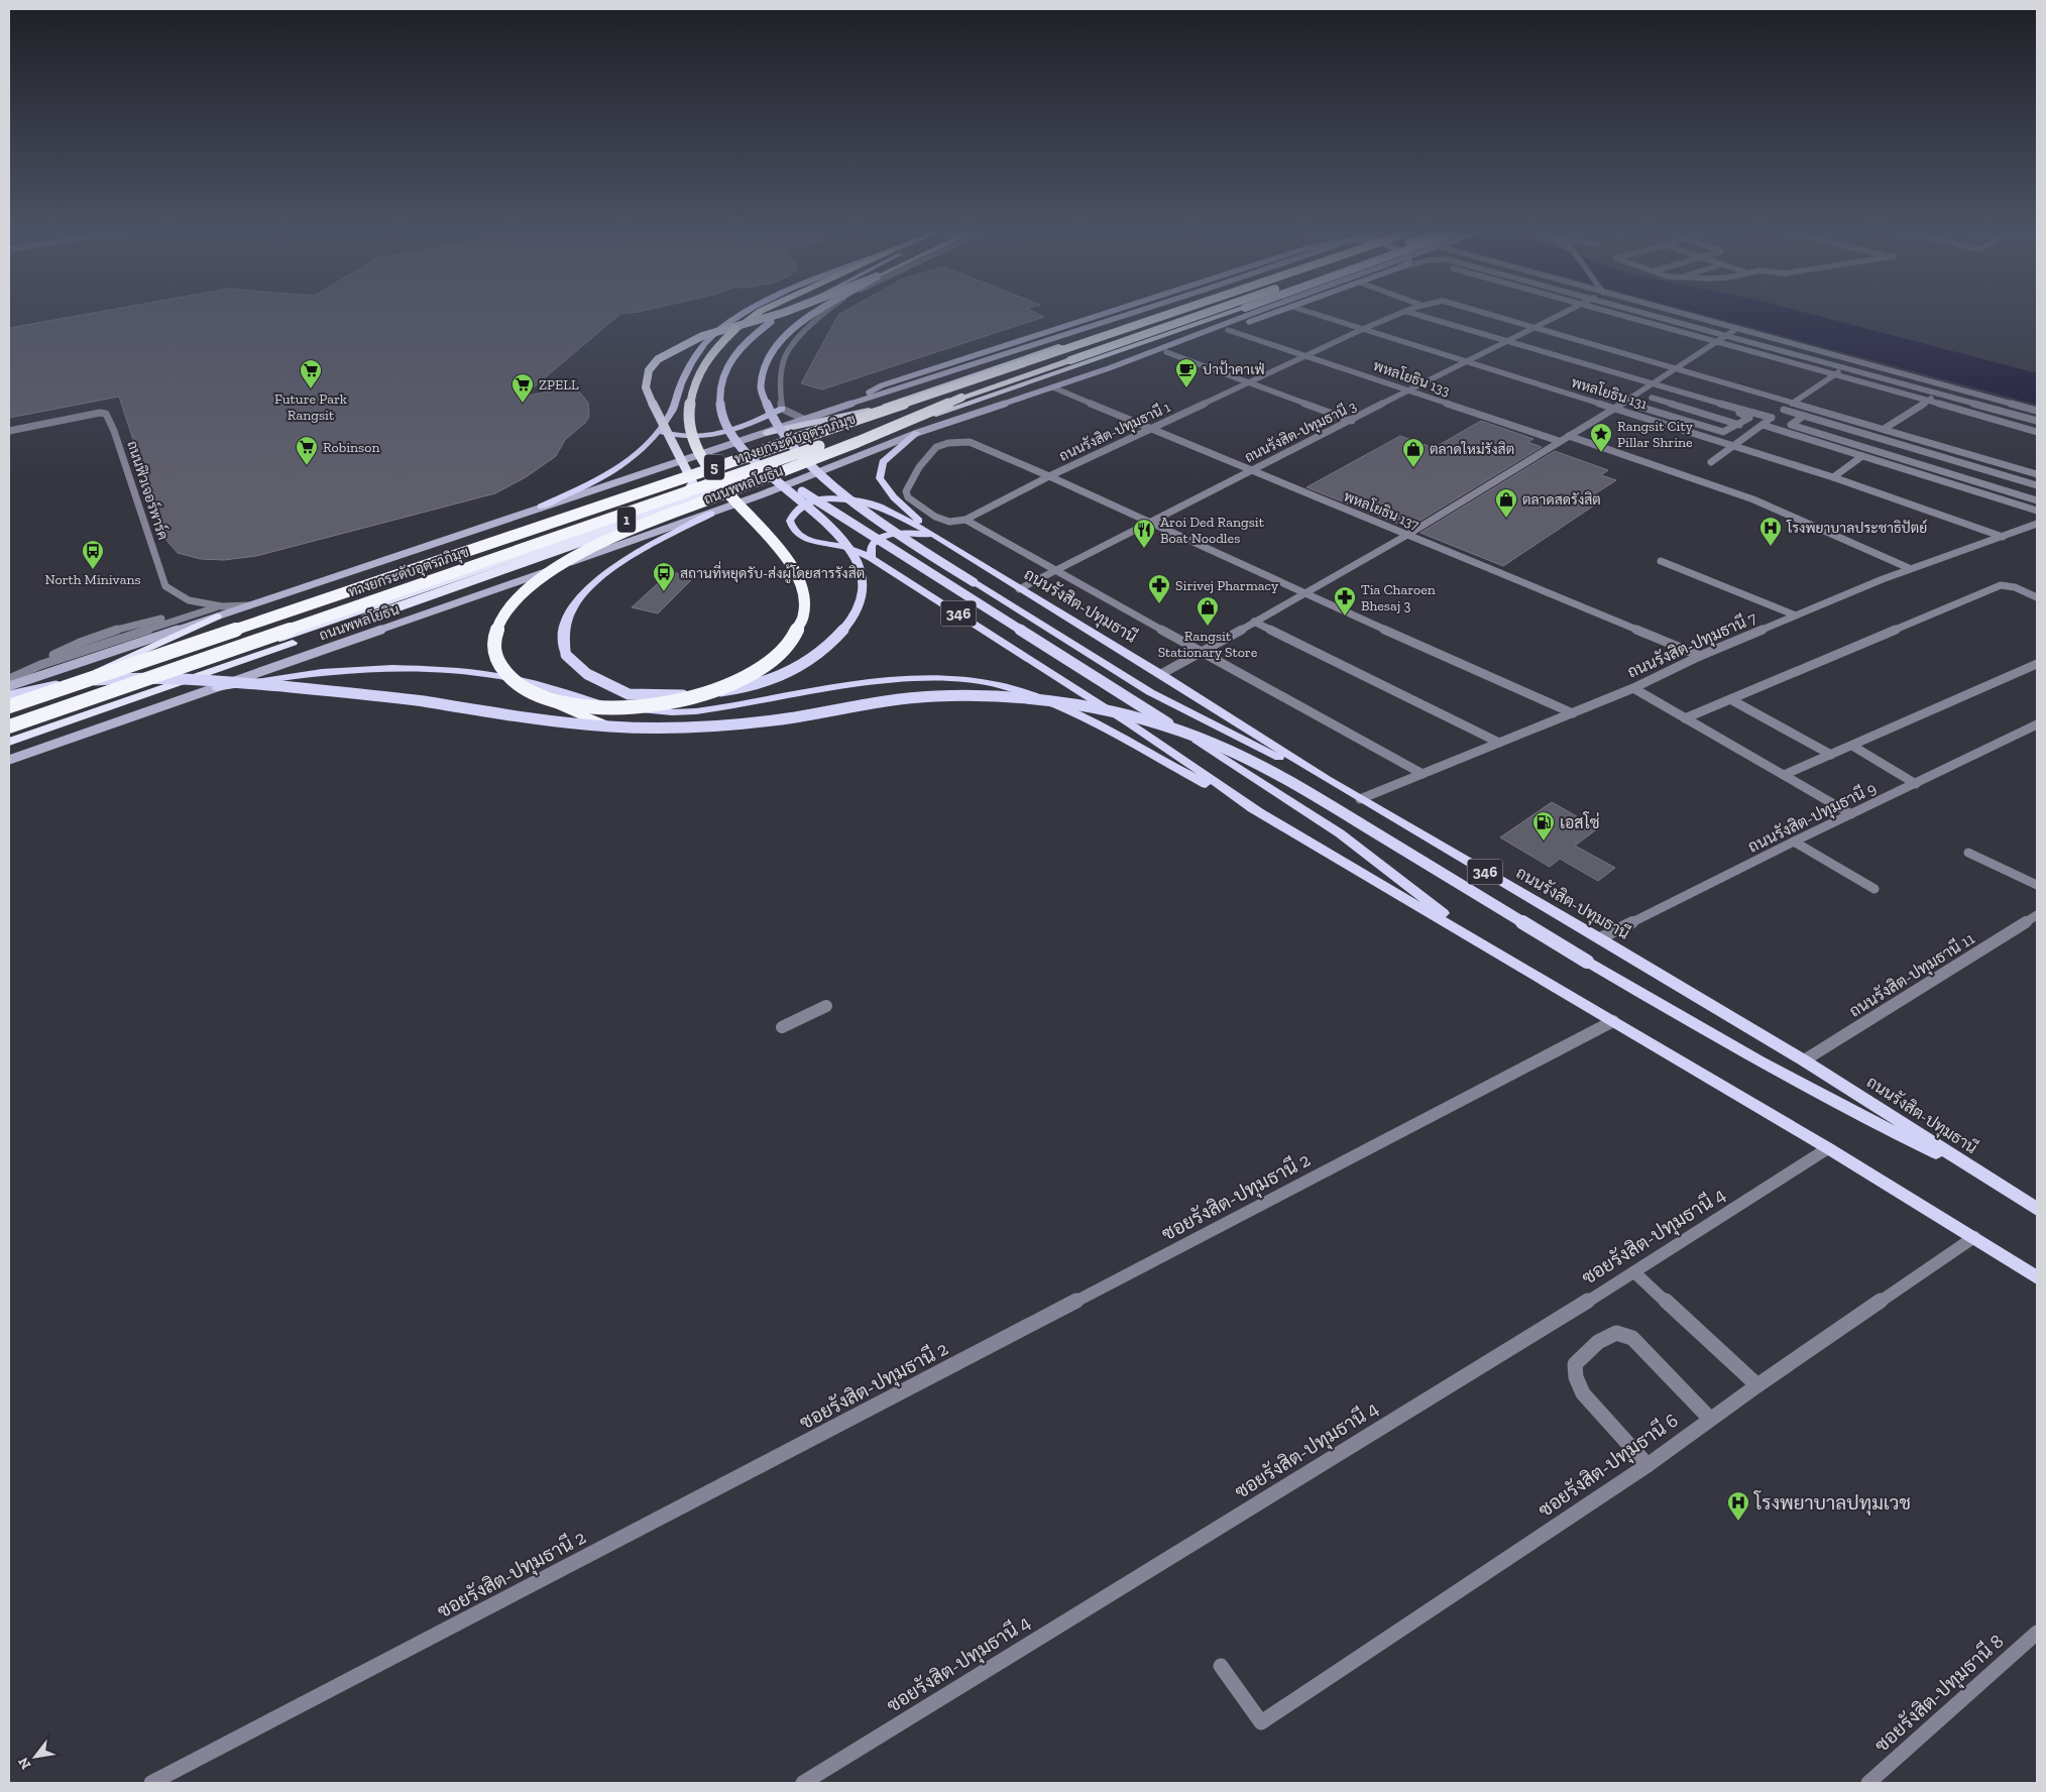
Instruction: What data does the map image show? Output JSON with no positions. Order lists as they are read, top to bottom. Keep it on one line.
{"streets":{"highway":["ทางยกระดับอุตราภิมุข","5","ถนนพหลโยธิน","1"],"main road":["ถนนรังสิต-ปทุมธานี","346"],"street":["พหลโยธิน 133","พหลโยธิน 131","ถนนรังสิต-ปทุมธานี 1","ถนนรังสิต-ปทุมธานี 3","ถนนฟิวเจอร์พาร์ค","พหลโยธิน 137","ถนนรังสิต-ปทุมธานี 7","ถนนรังสิต-ปทุมธานี 9","ถนนรังสิต-ปทุมธานี 11","ซอยรังสิต-ปทุมธานี 2","ซอยรังสิต-ปทุมธานี 4","ซอยรังสิต-ปทุมธานี 6","ซอยรังสิต-ปทุมธานี 8"]},"crossings":[["พหลโยธิน 133","ถนนรังสิต-ปทุมธานี 1"],["พหลโยธิน 133","ถนนรังสิต-ปทุมธานี 3"],["พหลโยธิน 131","ถนนรังสิต-ปทุมธานี 1"],["พหลโยธิน 131","ถนนรังสิต-ปทุมธานี 3"],["พหลโยธิน 131","ถนนรังสิต-ปทุมธานี 7"],["ถนนรังสิต-ปทุมธานี 1","ถนนรังสิต-ปทุมธานี 3"],["ถนนรังสิต-ปทุมธานี 1","พหลโยธิน 137"],["ถนนรังสิต-ปทุมธานี 3","พหลโยธิน 137"],["ถนนรังสิต-ปทุมธานี 3","ถนนรังสิต-ปทุมธานี"],["ถนนพหลโยธิน","พหลโยธิน 137"],["ถนนฟิวเจอร์พาร์ค","1"],["พหลโยธิน 137","ถนนรังสิต-ปทุมธานี 7"],["ถนนรังสิต-ปทุมธานี","346"],["ถนนรังสิต-ปทุมธานี","ถนนรังสิต-ปทุมธานี 7"],["ถนนรังสิต-ปทุมธานี","ถนนรังสิต-ปทุมธานี 9"],["ถนนรังสิต-ปทุมธานี","ถนนรังสิต-ปทุมธานี 11"],["346","ซอยรังสิต-ปทุมธานี 2"],["346","ซอยรังสิต-ปทุมธานี 4"],["346","ซอยรังสิต-ปทุมธานี 6"]],"places":{"cafe":["ปาป้าคาเฟ่"],"supermarket":["Future Park Rangsit","ZPELL","Robinson"],"place":["Rangsit City Pillar Shrine"],"shop":["ตลาดใหม่รังสิต","ตลาดสดรังสิต","Rangsit Stationary Store"],"hospital":["โรงพยาบาลประชาธิปัตย์","โรงพยาบาลปทุมเวช"],"restaurant":["Aroi Ded Rangsit Boat Noodles"],"bus stop":["North Minivans","สถานที่หยุดรับ-ส่งผู้โดยสารรังสิต"],"pharmacy":["Sirivej Pharmacy","Tia Charoen Bhesaj 3"],"fuel station":["เอสโซ่"]},"north":"bottom left"}
